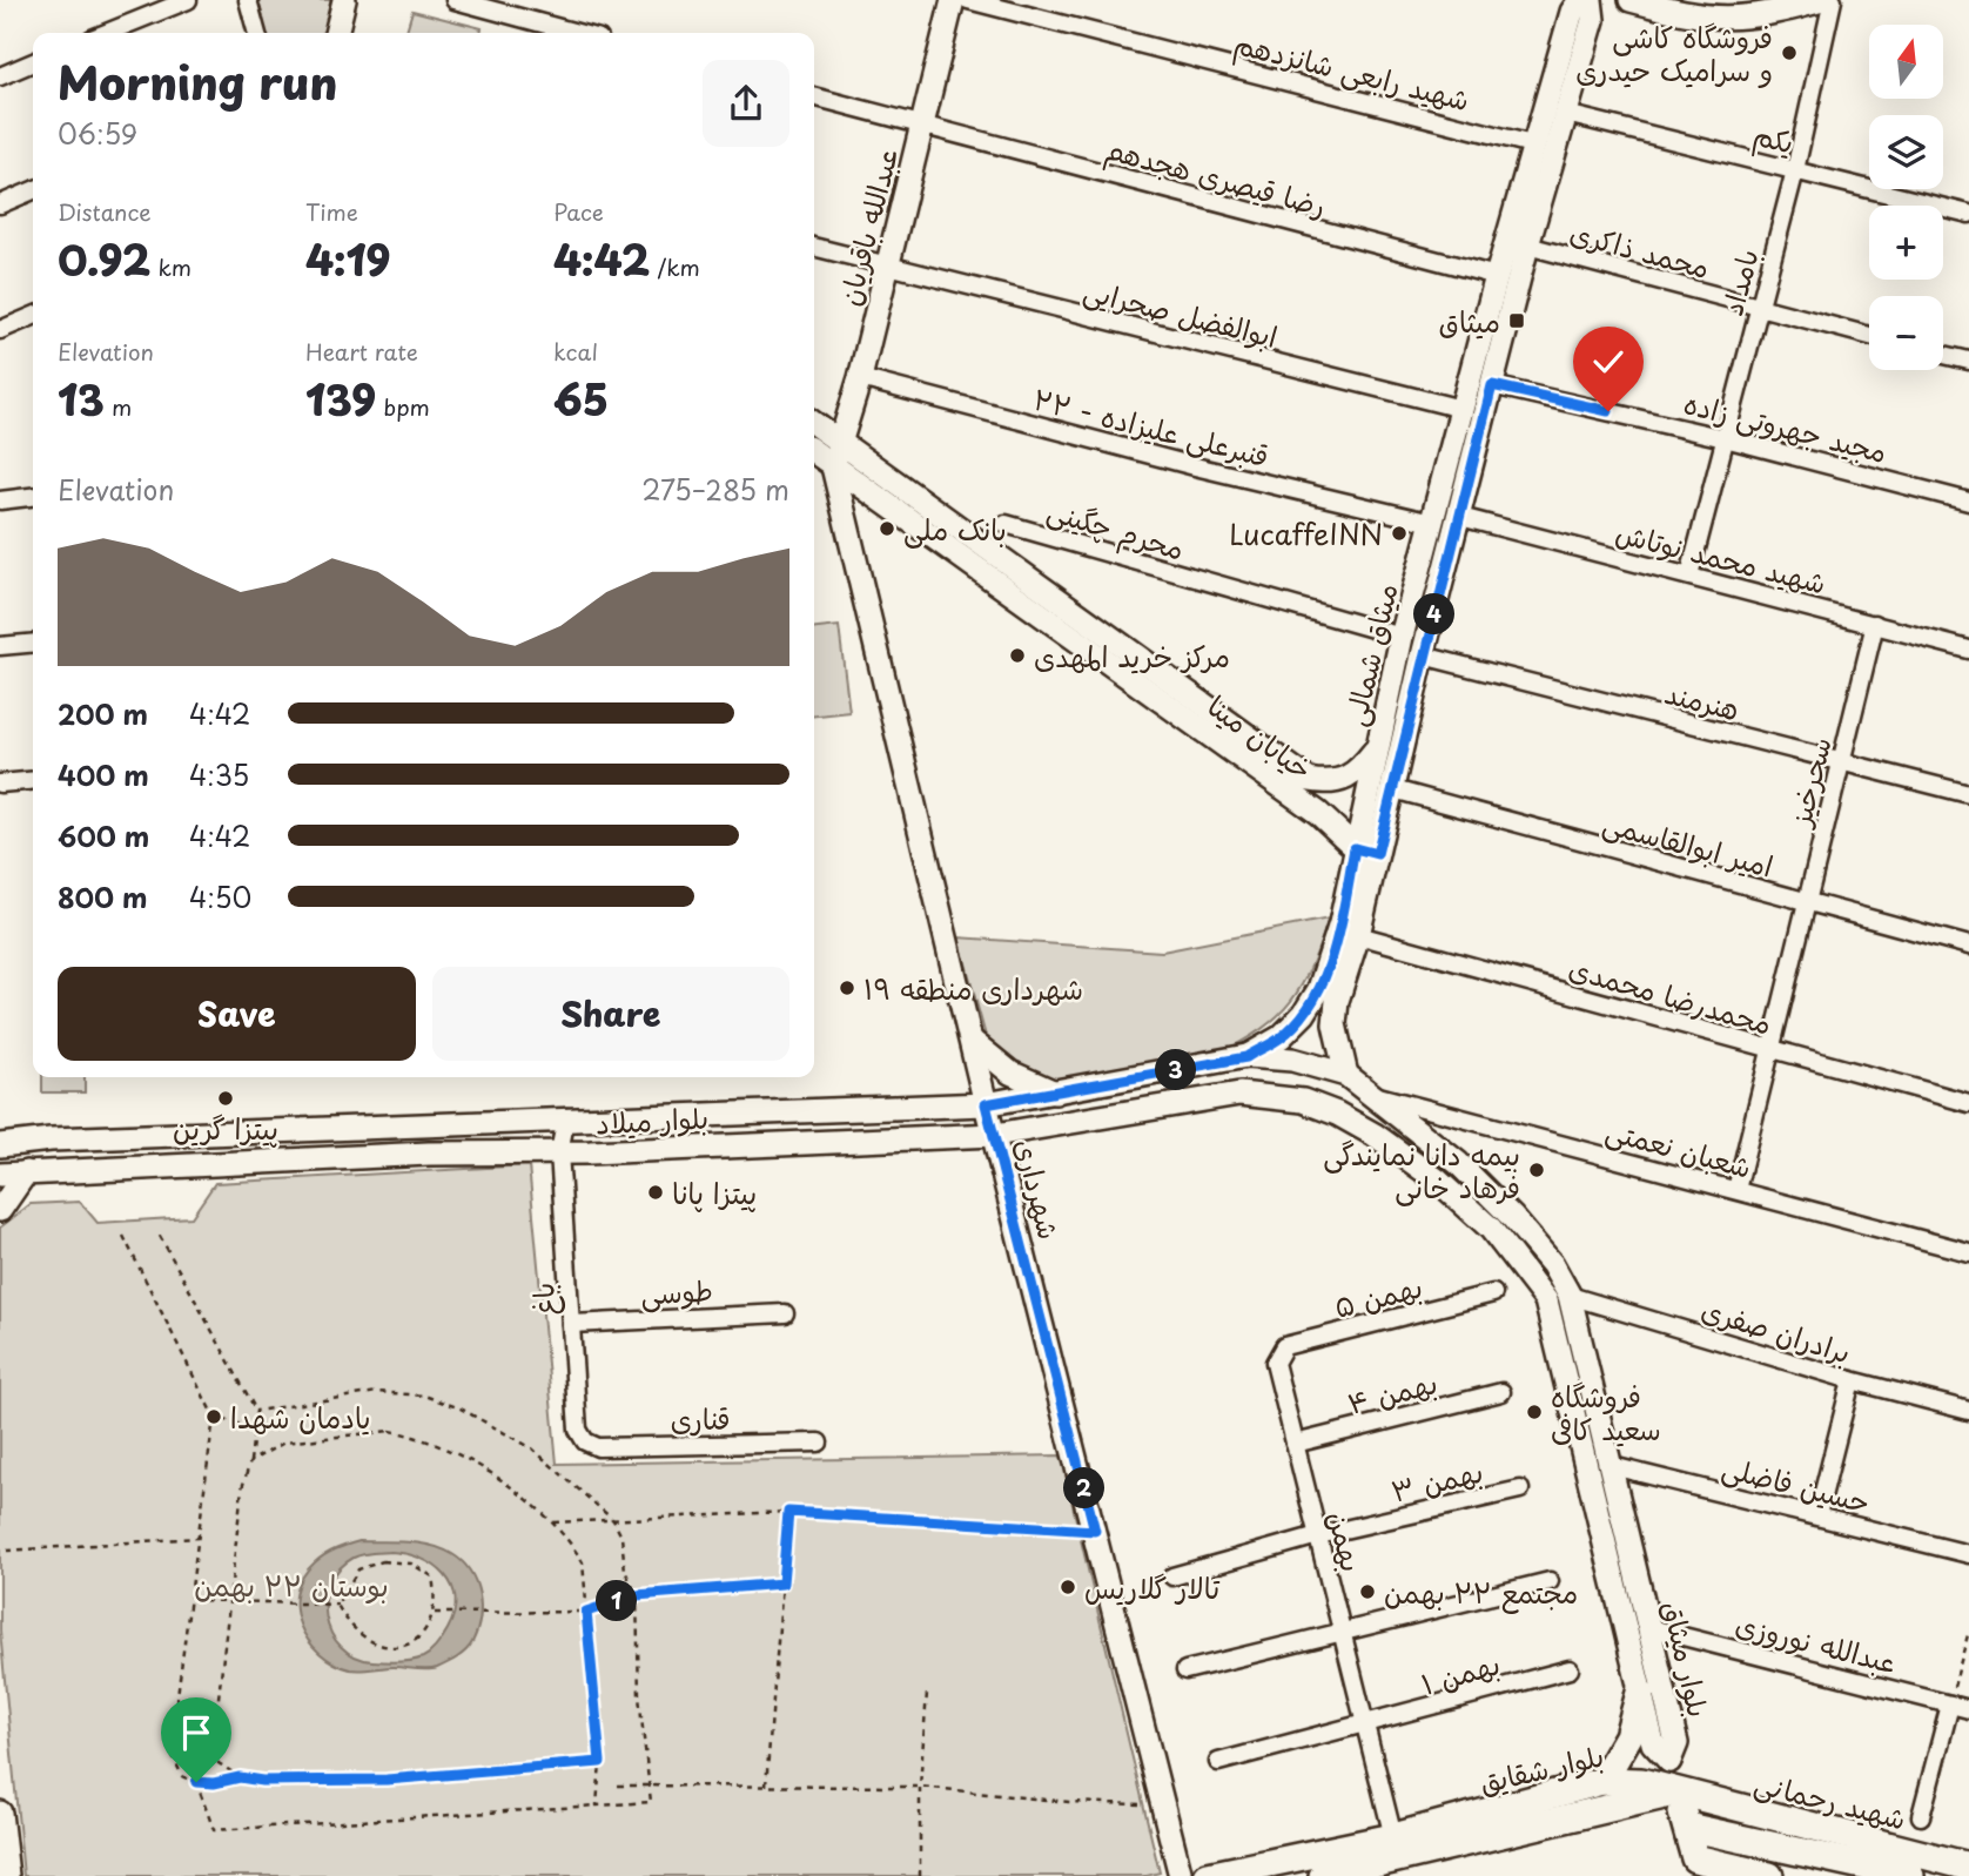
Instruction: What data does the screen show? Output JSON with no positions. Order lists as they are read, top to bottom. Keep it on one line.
{"streets":{"main road":["عبدالله باقریان","میثاق شمالی","خیابان مینا","بلوار میلاد","شهرداری","بلوار میثاق","بلوار شقایق","شهید رحمانی"],"street":["شهید رابعی شانزدهم","یکم","رضا قیصری هجدهم","محمد ذاکری","بامداد","ابوالفضل صحرایی","قنبرعلی علیزاده - ۲۲","مجید جهروتی زاده","محرم چگینی","شهید محمد نوتاش","هنرمند","سحرخیز","امیر ابوالقاسمی","محمدرضا محمدی","شعبان نعمتی","طوسی","بهمن ۵","باغ","برادران صفری","بهمن ۴","قناری","بهمن ۳","حسین فاضلی","بهمن","عبدالله نوروزی","بهمن ۱"]},"crossings":[["شهید رابعی شانزدهم","میثاق شمالی"],["یکم","بامداد"],["یکم","میثاق شمالی"],["رضا قیصری هجدهم","عبدالله باقریان"],["رضا قیصری هجدهم","میثاق شمالی"],["عبدالله باقریان","ابوالفضل صحرایی"],["عبدالله باقریان","قنبرعلی علیزاده - ۲۲"],["عبدالله باقریان","خیابان مینا"],["عبدالله باقریان","شهرداری"],["محمد ذاکری","بامداد"],["محمد ذاکری","میثاق شمالی"],["بامداد","مجید جهروتی زاده"],["بامداد","شهید محمد نوتاش"],["ابوالفضل صحرایی","میثاق شمالی"],["قنبرعلی علیزاده - ۲۲","میثاق شمالی"],["مجید جهروتی زاده","میثاق شمالی"],["محرم چگینی","میثاق شمالی"],["شهید محمد نوتاش","میثاق شمالی"],["شهید محمد نوتاش","سحرخیز"],["میثاق شمالی","هنرمند"],["میثاق شمالی","خیابان مینا"],["میثاق شمالی","امیر ابوالقاسمی"],["میثاق شمالی","محمدرضا محمدی"],["میثاق شمالی","بلوار میلاد"],["میثاق شمالی","بلوار میثاق"],["هنرمند","سحرخیز"],["خیابان مینا","شهرداری"],["سحرخیز","امیر ابوالقاسمی"],["سحرخیز","محمدرضا محمدی"],["سحرخیز","شعبان نعمتی"],["بلوار میلاد","شهرداری"],["بلوار میلاد","باغ"],["بلوار میلاد","بلوار میثاق"],["شعبان نعمتی","بلوار میثاق"],["طوسی","باغ"],["بهمن ۵","بهمن"],["باغ","قناری"],["برادران صفری","بلوار میثاق"],["بهمن ۴","بهمن"],["بهمن ۳","بهمن"],["حسین فاضلی","بلوار میثاق"],["بهمن","بهمن ۱"],["بهمن","بلوار شقایق"],["عبدالله نوروزی","بلوار میثاق"],["بلوار شقایق","شهید رحمانی"]],"parks":["بوستان ۲۲ بهمن"],"places":{"other":["فروشگاه کاشی و سرامیک حیدری","بانک ملی","LucaffeINN","مرکز خرید المهدی","شهرداری منطقه ۱۹","پیتزا گرین","بیمه دانا نمایندگی فرهاد خانی","پیتزا پانا","فروشگاه سعید کافی","یادمان شهدا","تالار گلاریس","مجتمع ۲۲ بهمن"],"transit":["میثاق"]},"north":"top","page":{"map_buttons":["+","−"],"heading":["Morning run","06:59"],"stats":[["Distance","0.92 km"],["Time","4:19"],["Pace","4:42 /km"],["Elevation","13 m"],["Heart rate","139 bpm"],["kcal","65"]],"chart":["Elevation","275–285 m"],"pins":["4","3","2","1"],"list":[{"name":"200 m","note":"4:42"},{"name":"400 m","note":"4:35"},{"name":"600 m","note":"4:42"},{"name":"800 m","note":"4:50"}],"buttons":["Save","Share"]}}
